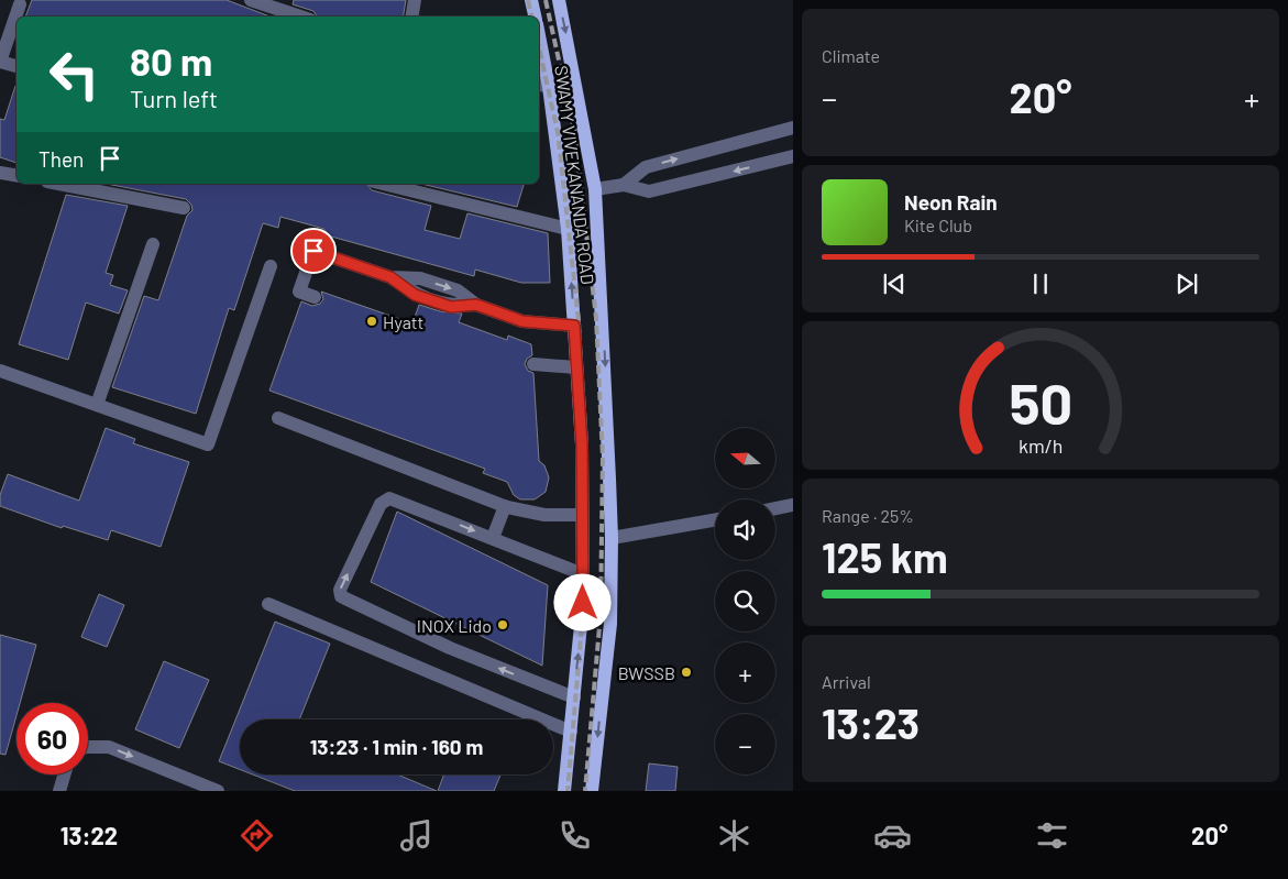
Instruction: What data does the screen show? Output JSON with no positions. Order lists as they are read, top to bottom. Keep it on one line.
{"streets":{"main road":["SWAMY VIVEKANANDA ROAD"]},"places":["Hyatt","INOX Lido","BWSSB"],"north":"left","page":{"tile":["Climate",["Range · 25%","125 km"],["Arrival","13:23"]],"turn":["80 m","Turn left"],"heat":["−","20°","+"],"then":"Then","song":["Neon Rain","Kite Club"],"map_buttons":["+","−"],"limit":"60","trip":"13:23 · 1 min · 160 m","tabs":["13:22","20°"],"gauge":["50","km/h"]}}
